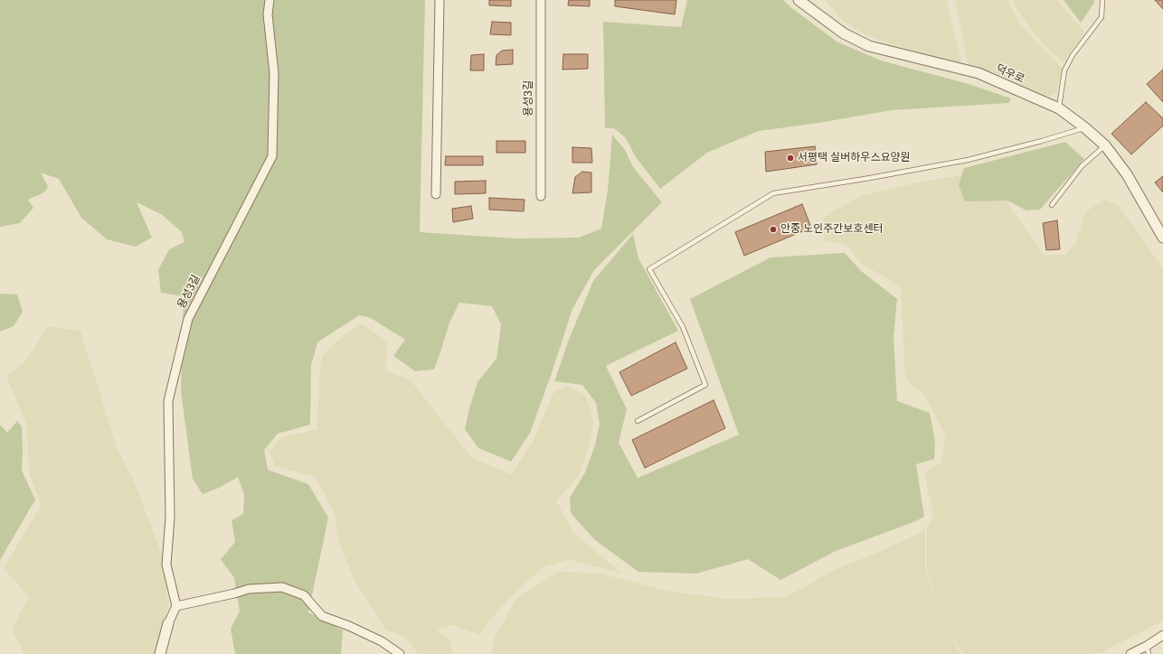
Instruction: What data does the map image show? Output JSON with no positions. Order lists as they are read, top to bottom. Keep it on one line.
{"streets":{"street":["덕우로","용성3길"]},"places":["서평택 실버하우스요양원","안중 노인주간보호센터"]}
